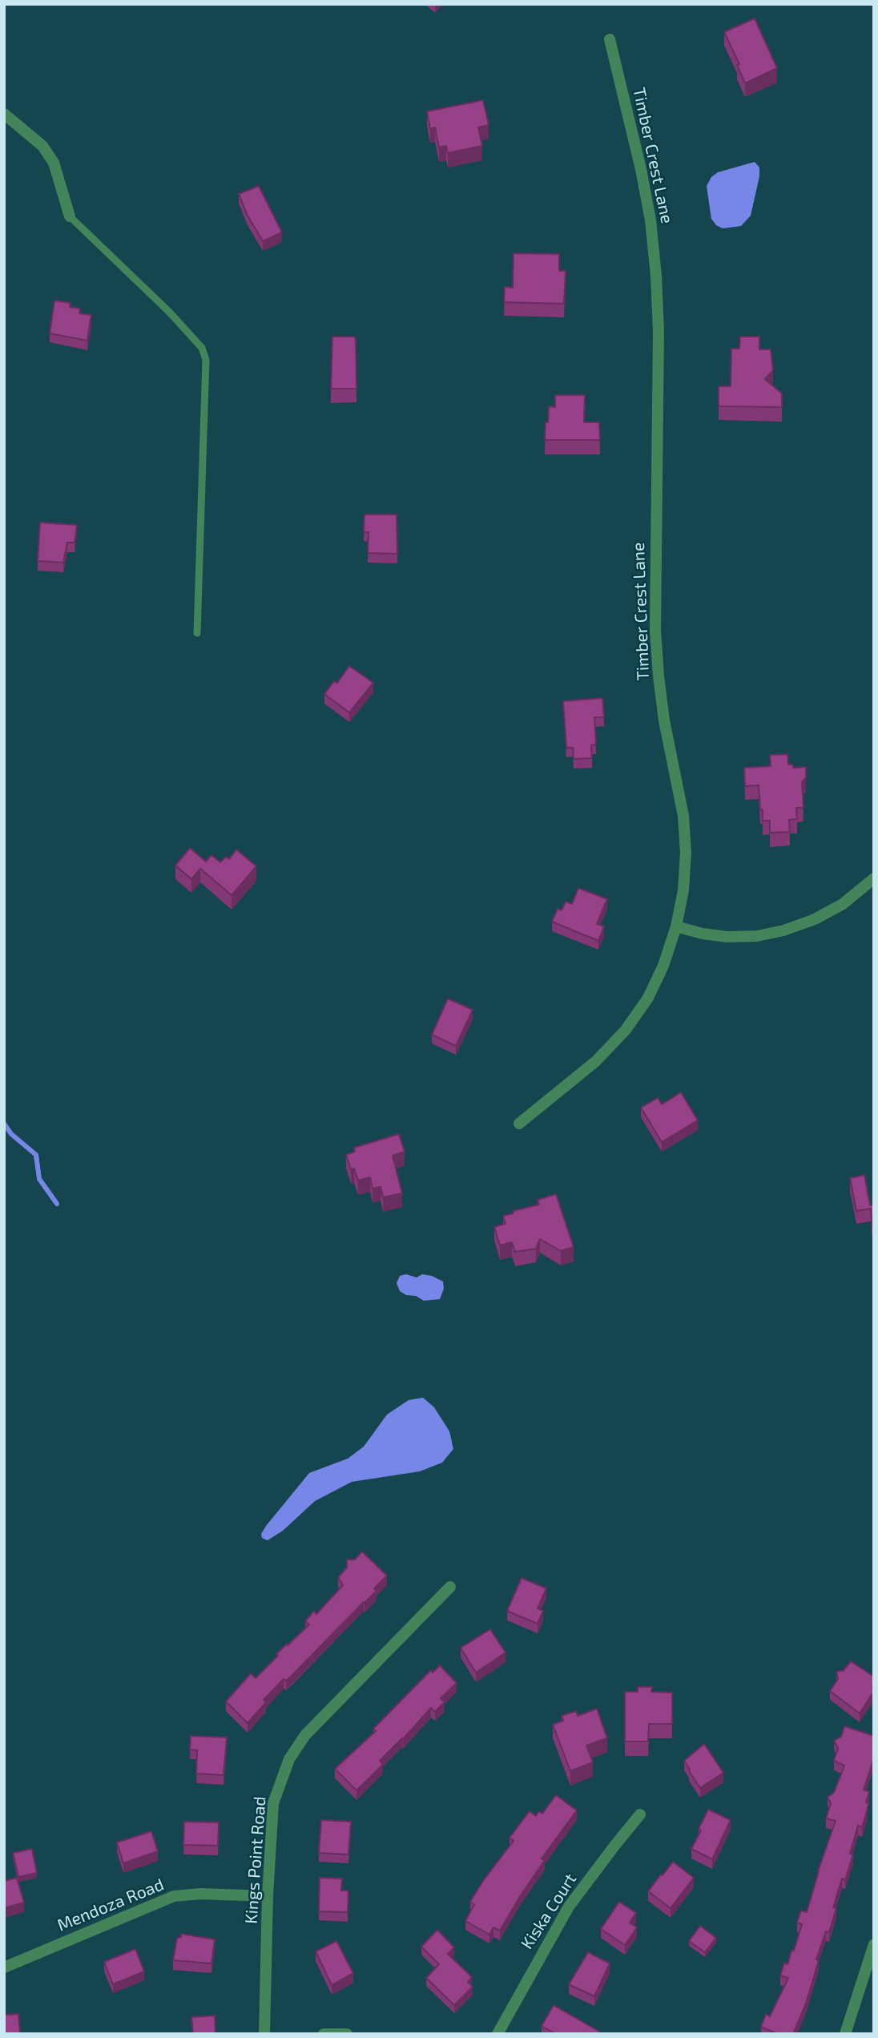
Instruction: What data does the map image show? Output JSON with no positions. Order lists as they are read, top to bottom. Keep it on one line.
{"streets":{"street":["Timber Crest Lane","Kings Point Road","Mendoza Road","Kiska Court"]},"crossings":[["Kings Point Road","Mendoza Road"]]}
